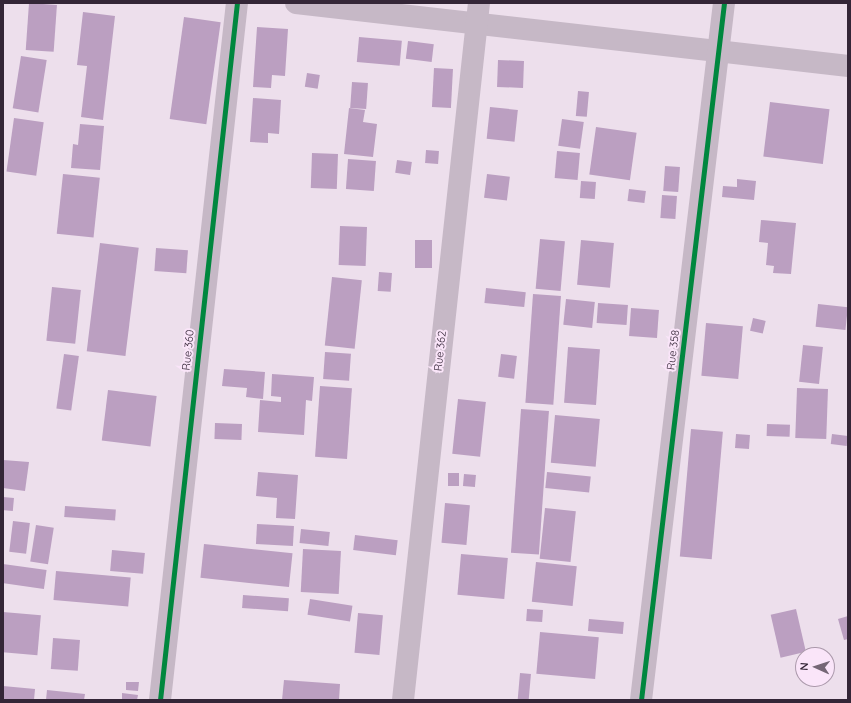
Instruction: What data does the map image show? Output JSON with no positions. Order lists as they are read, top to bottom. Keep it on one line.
{"streets":{"street":["Rue 360","Rue 358","Rue 362"]},"north":"left"}
